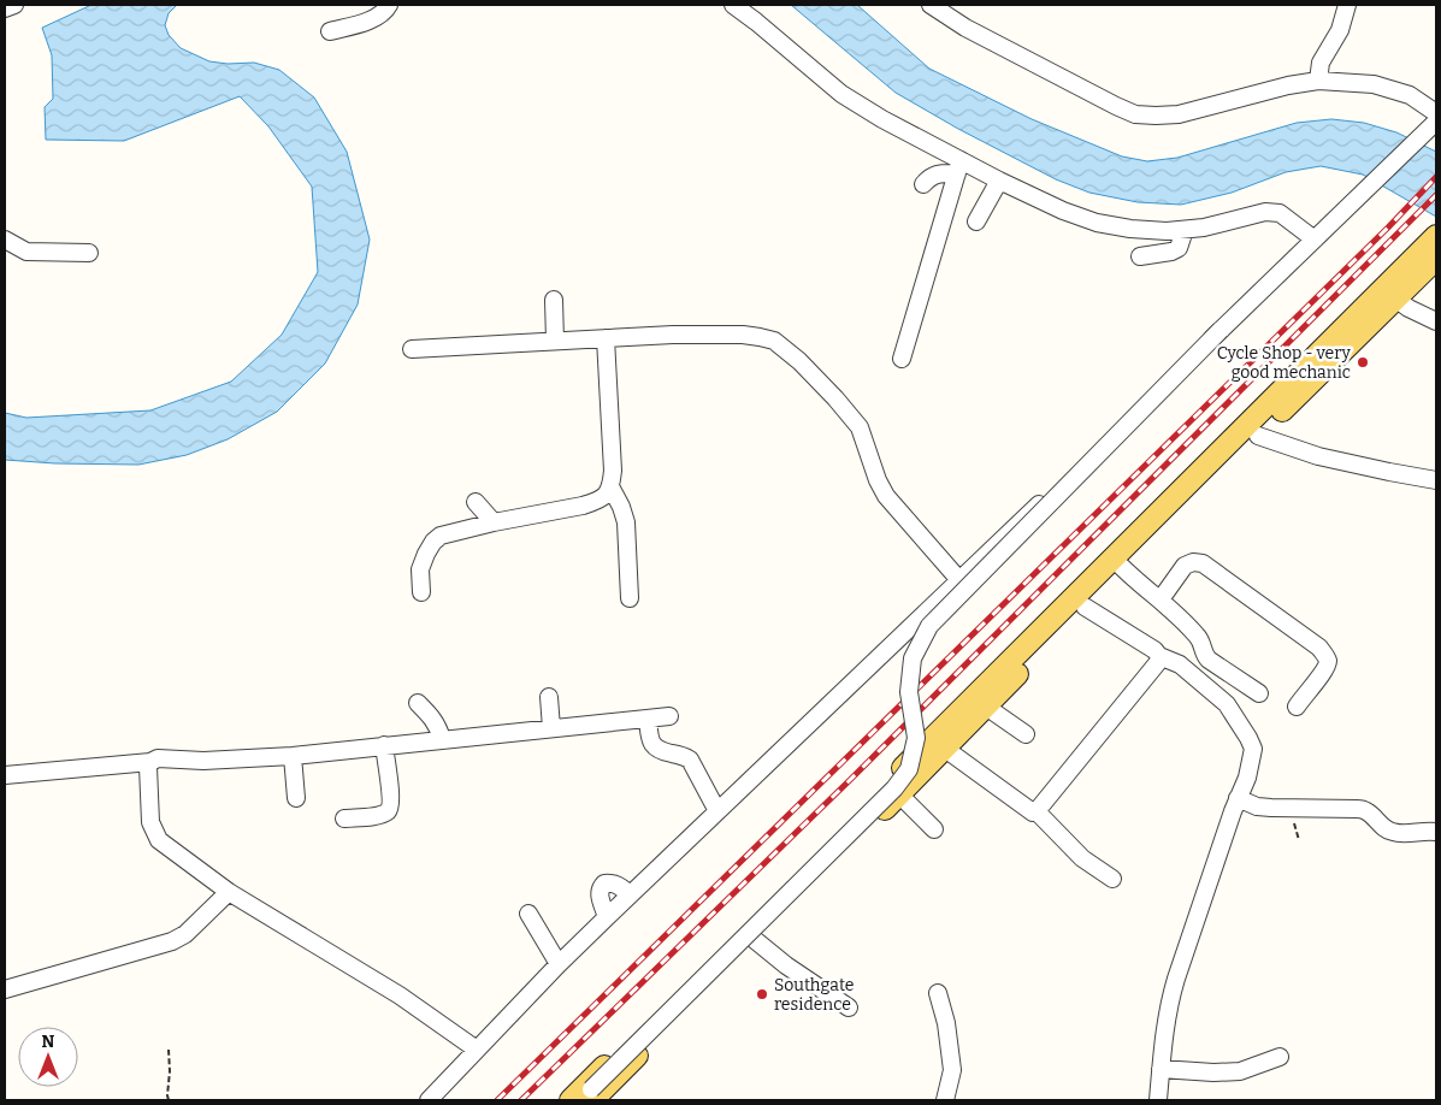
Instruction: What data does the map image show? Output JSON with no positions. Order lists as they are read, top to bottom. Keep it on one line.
{"places":["Cycle Shop - very good mechanic","Southgate residence"],"north":"top"}
